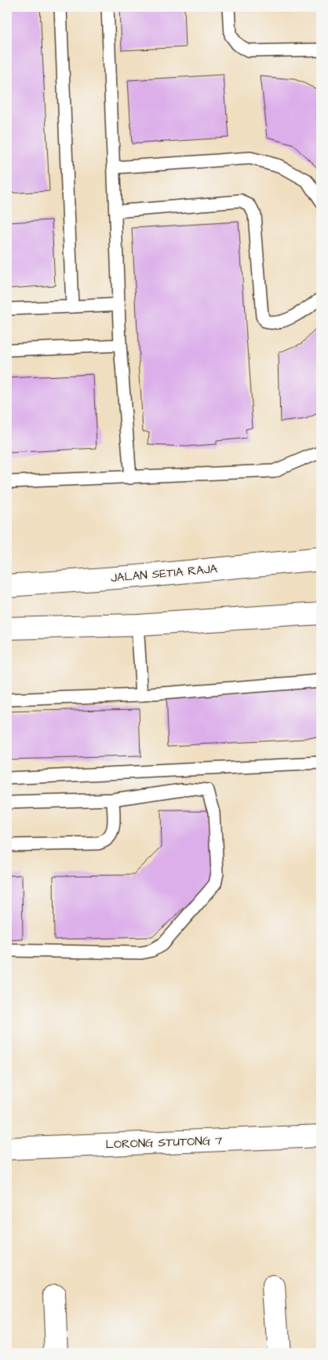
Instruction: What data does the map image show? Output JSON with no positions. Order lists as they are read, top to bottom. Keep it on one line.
{"streets":{"main road":["JALAN SETIA RAJA","LORONG STUTONG 7"]}}
